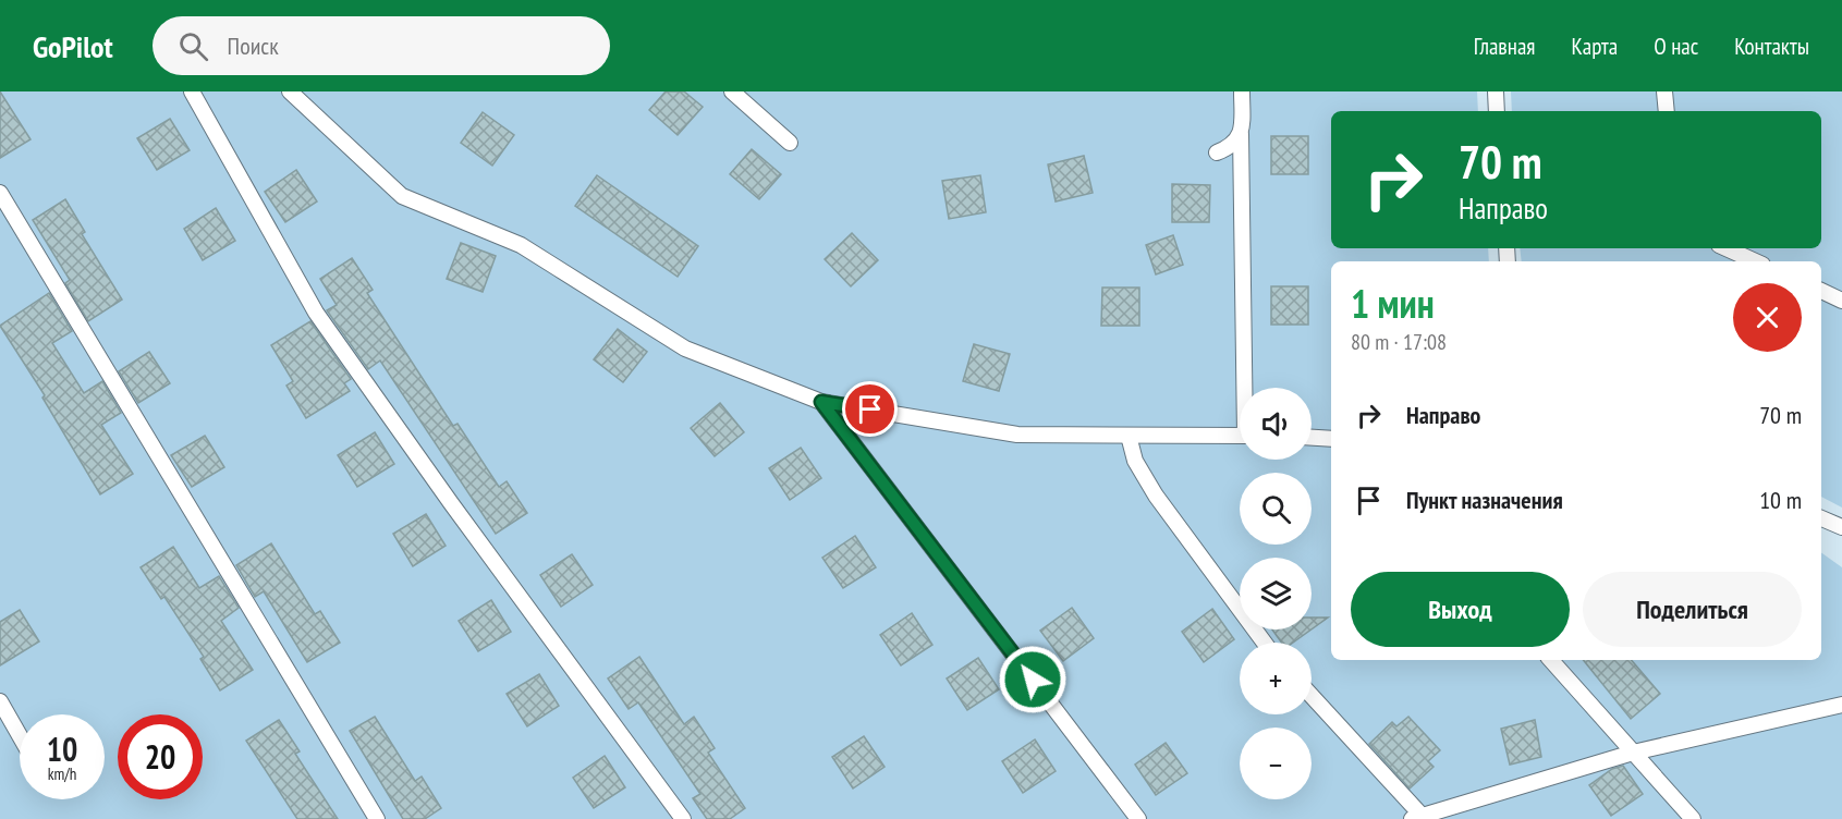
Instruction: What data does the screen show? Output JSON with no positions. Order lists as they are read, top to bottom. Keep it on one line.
{"page":{"header":"GoPilot","search":"Поиск","nav":["Главная","Карта","О нас","Контакты"],"turn":["70 m","Направо"],"heading":["1 мин","80 m · 17:08"],"list":[{"name":"Направо","value":"70 m"},{"name":"Пункт назначения","value":"10 m"}],"map_buttons":["+","−"],"buttons":["Выход","Поделиться"],"speed":"10 km/h","limit":"20"}}
